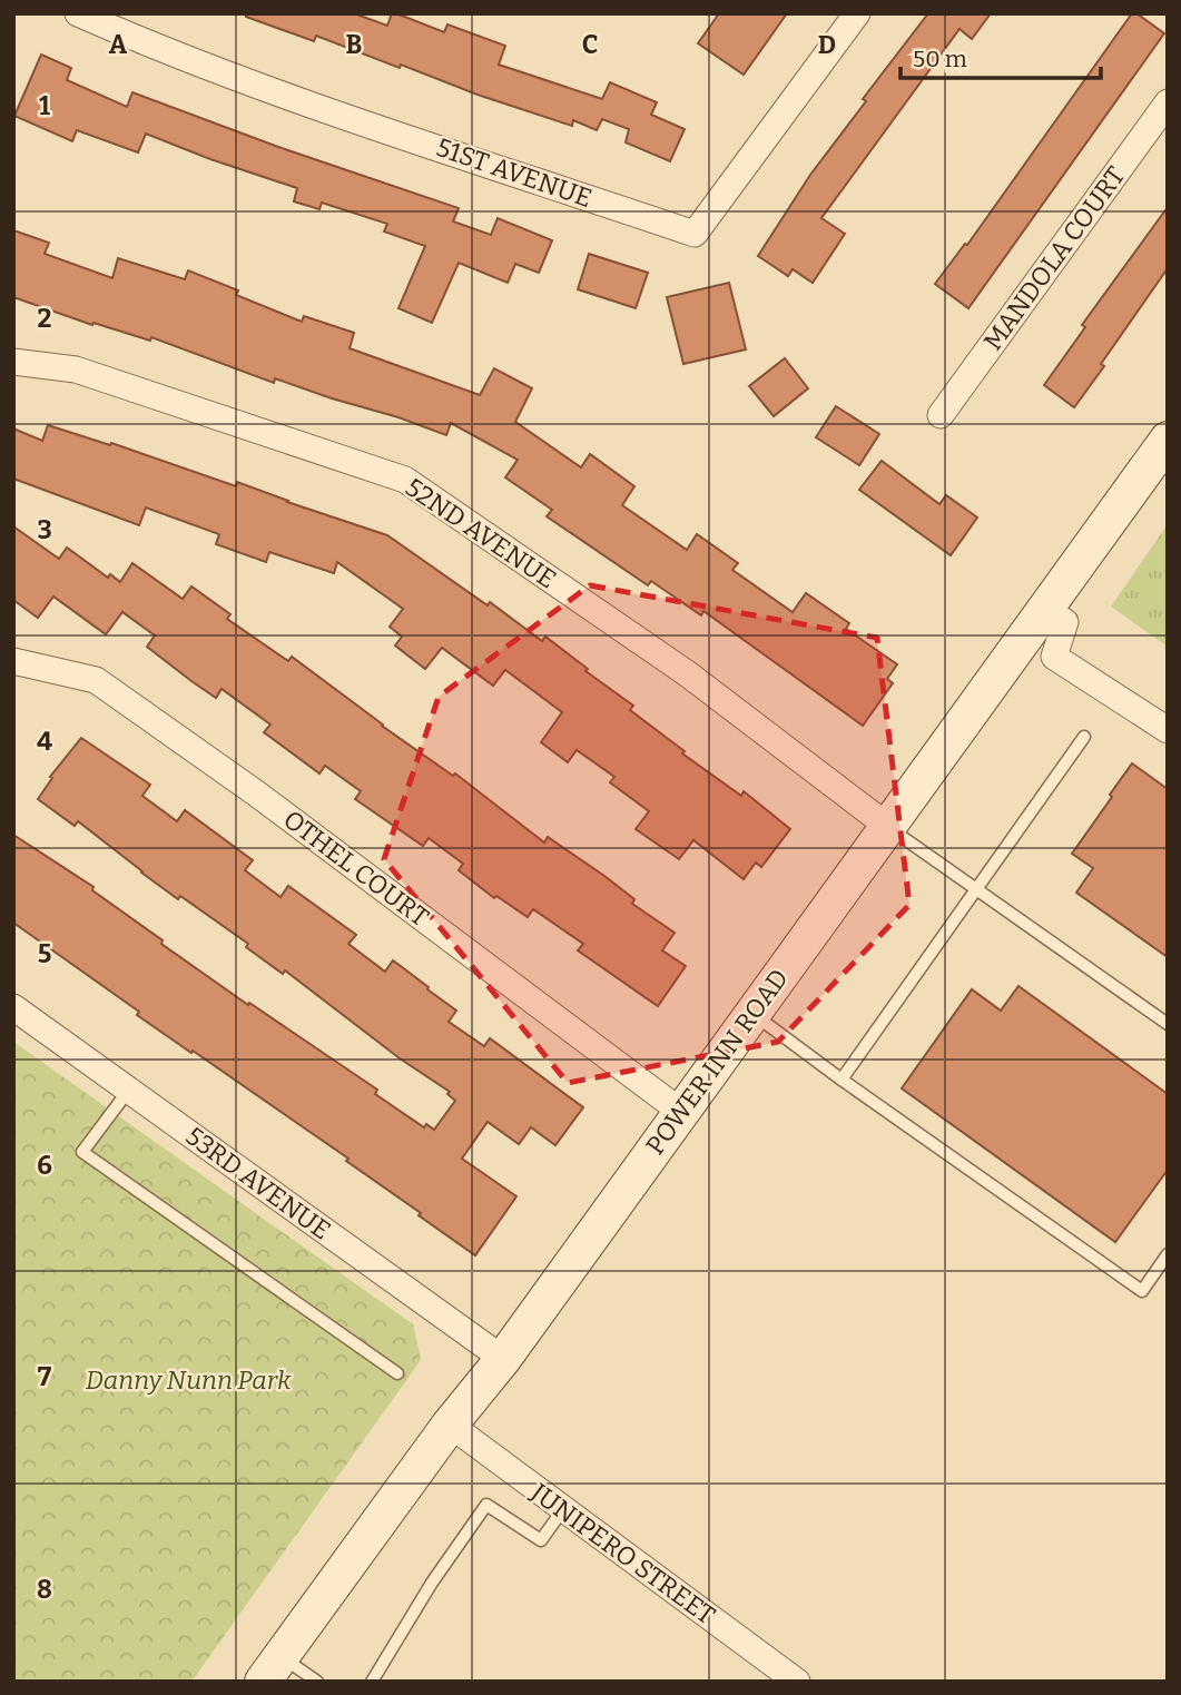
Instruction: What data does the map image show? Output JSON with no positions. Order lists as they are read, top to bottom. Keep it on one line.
{"streets":{"main road":["POWER INN ROAD"],"street":["51ST AVENUE","MANDOLA COURT","52ND AVENUE","OTHEL COURT","53RD AVENUE","JUNIPERO STREET"]},"crossings":[["52ND AVENUE","POWER INN ROAD"],["OTHEL COURT","POWER INN ROAD"],["POWER INN ROAD","53RD AVENUE"],["POWER INN ROAD","JUNIPERO STREET"]],"parks":["Danny Nunn Park"],"scale_bar":"50 m","grid":{"columns":["A","B","C","D"],"rows":["1","2","3","4","5","6","7","8"]}}
